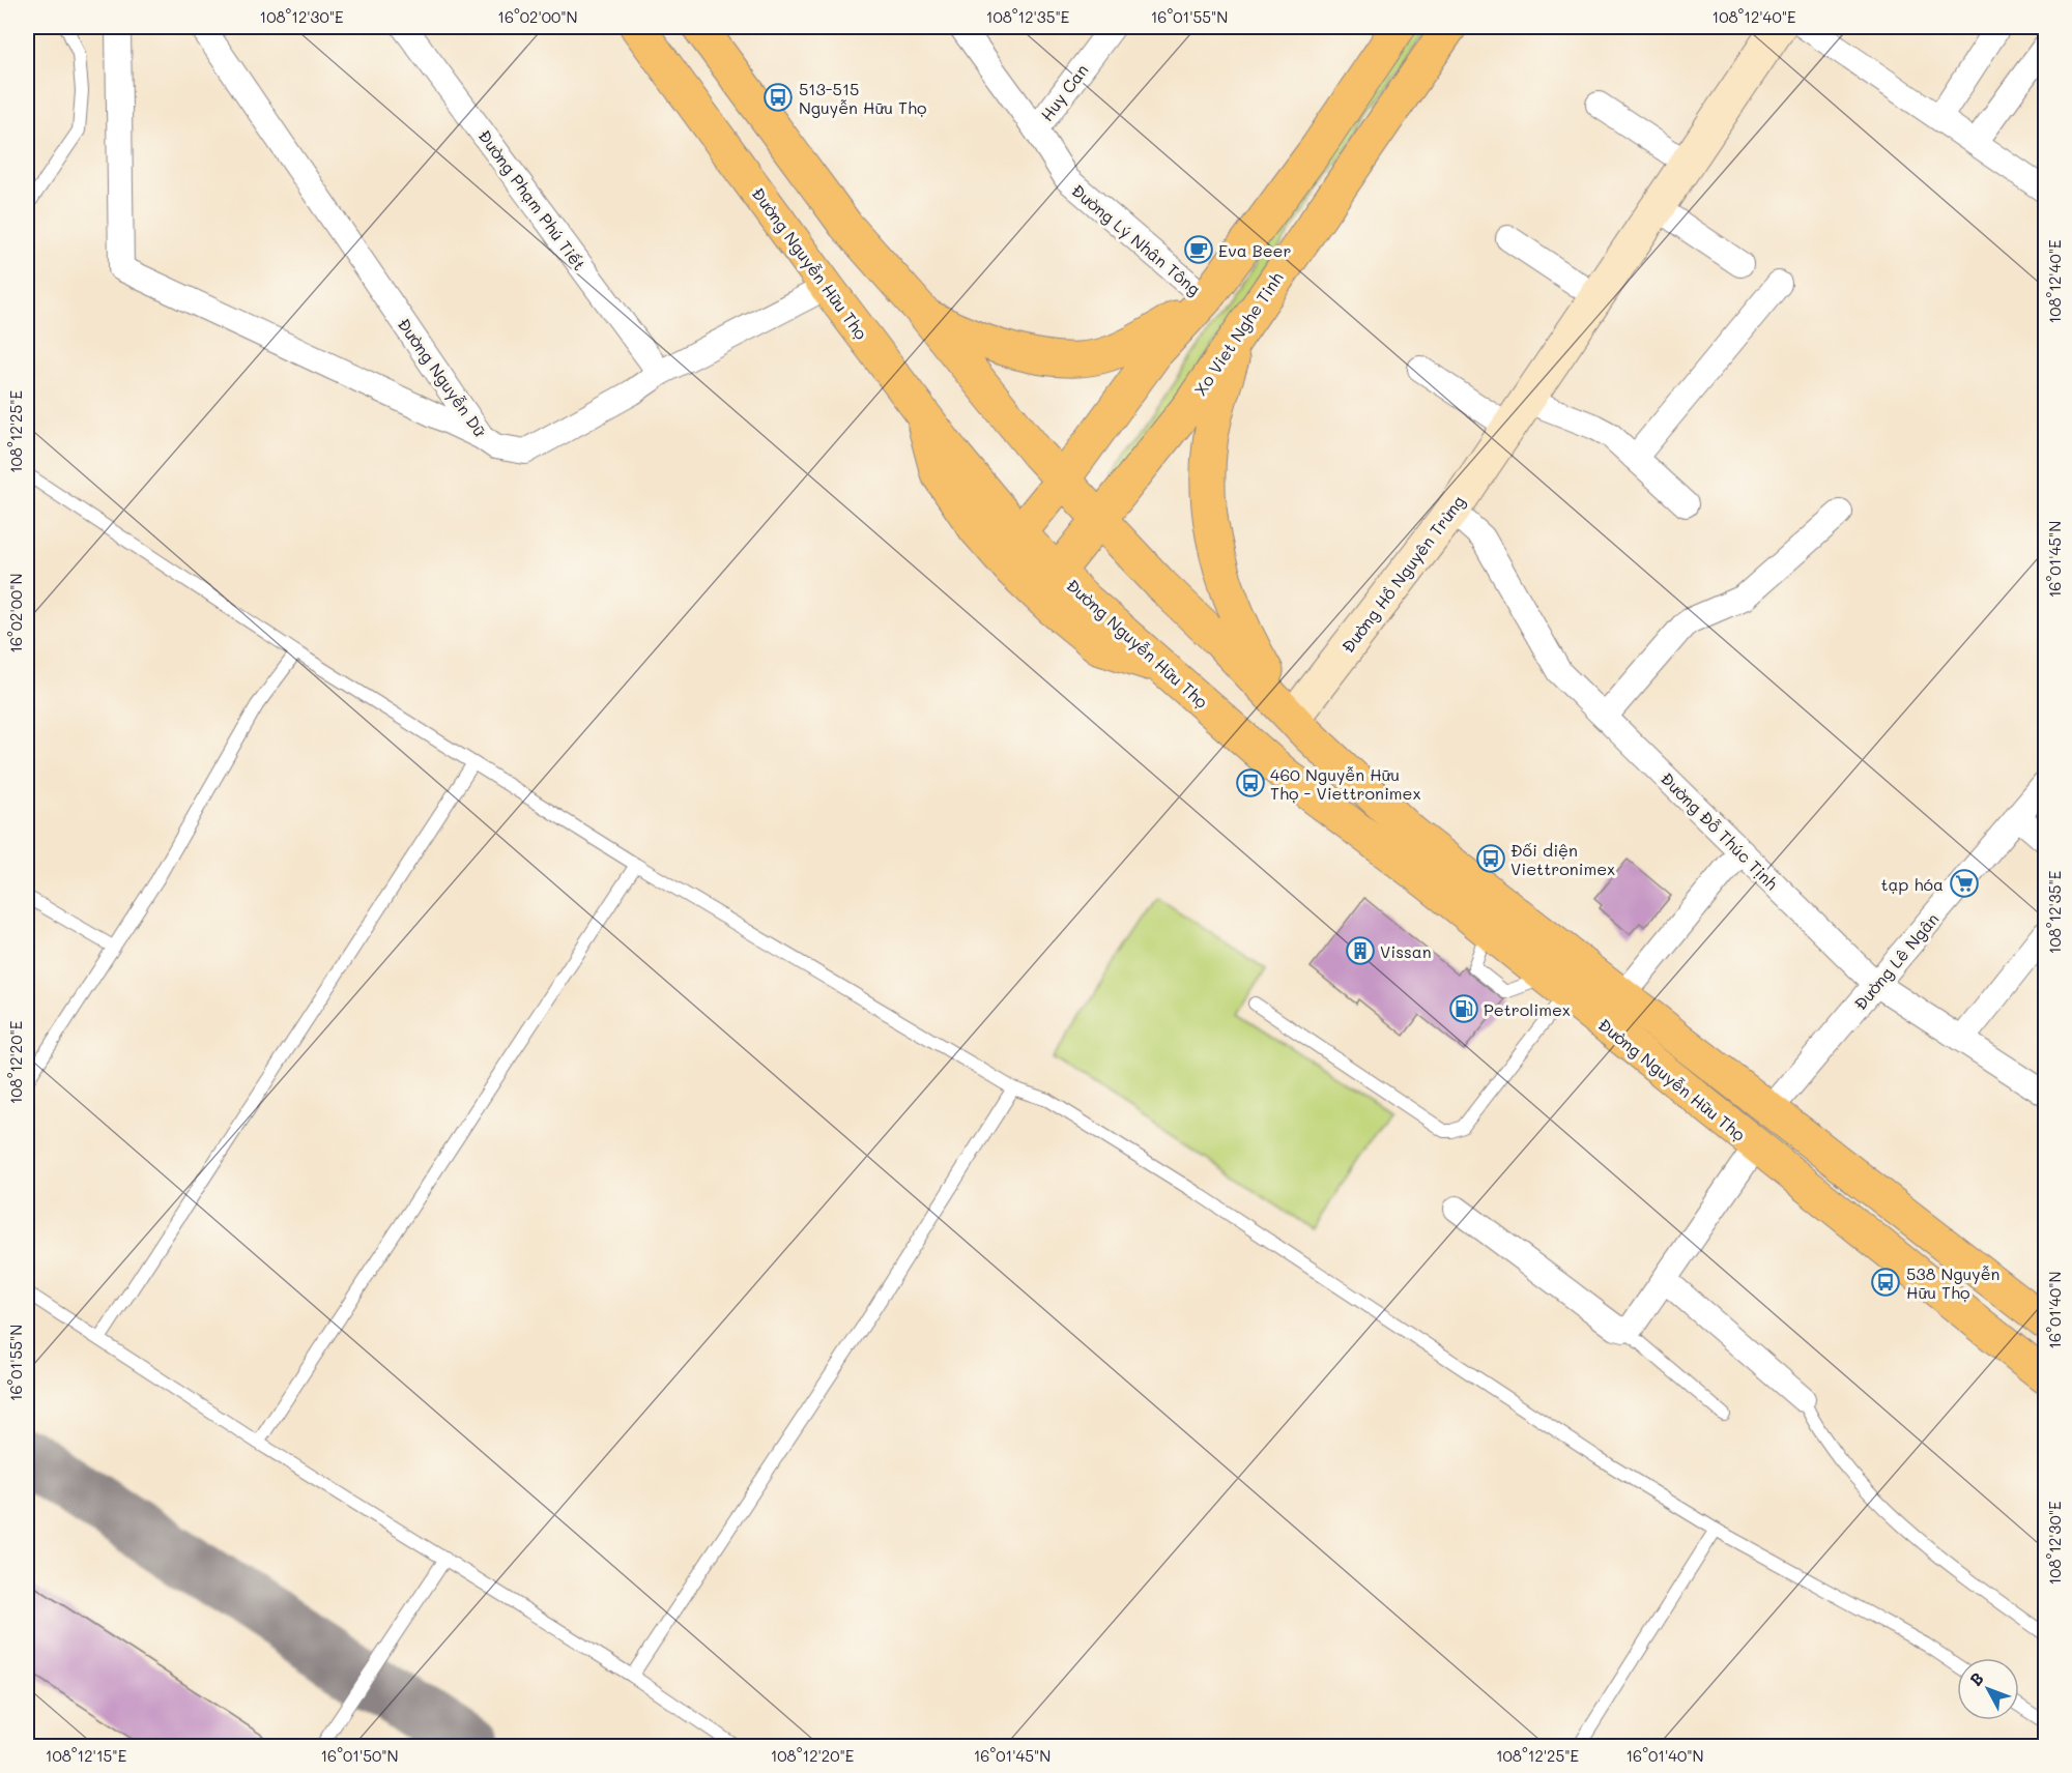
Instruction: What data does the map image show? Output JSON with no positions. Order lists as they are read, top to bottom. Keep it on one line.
{"streets":{"main road":["Đường Nguyễn Hữu Thọ","Xo Viet Nghe Tinh"],"street":["Huy Can","Đường Phạm Phú Tiết","Đường Lý Nhân Tông","Đường Nguyễn Dữ","Đường Hồ Nguyên Trừng","Đường Đỗ Thúc Tịnh","Đường Lê Ngân"]},"crossings":[["Huy Can","Đường Lý Nhân Tông"],["Đường Phạm Phú Tiết","Đường Nguyễn Dữ"],["Đường Nguyễn Hữu Thọ","Xo Viet Nghe Tinh"],["Đường Nguyễn Hữu Thọ","Đường Nguyễn Dữ"],["Đường Nguyễn Hữu Thọ","Đường Hồ Nguyên Trừng"],["Đường Nguyễn Hữu Thọ","Đường Đỗ Thúc Tịnh"],["Đường Nguyễn Hữu Thọ","Đường Lê Ngân"],["Đường Hồ Nguyên Trừng","Đường Đỗ Thúc Tịnh"],["Đường Đỗ Thúc Tịnh","Đường Lê Ngân"]],"places":{"bus stop":["513-515 Nguyễn Hữu Thọ","460 Nguyễn Hữu Thọ - Viettronimex","Đối diện Viettronimex","538 Nguyễn Hữu Thọ"],"cafe":["Eva Beer"],"supermarket":["tạp hóa"],"building":["Vissan"],"fuel station":["Petrolimex"]},"north":"top left","coordinates":["108°12'30\"E","16°02'00\"N","108°12'35\"E","16°01'55\"N","108°12'40\"E","108°12'25\"E","16°01'45\"N","108°12'20\"E","16°01'40\"N","108°12'15\"E","16°01'50\"N"]}
